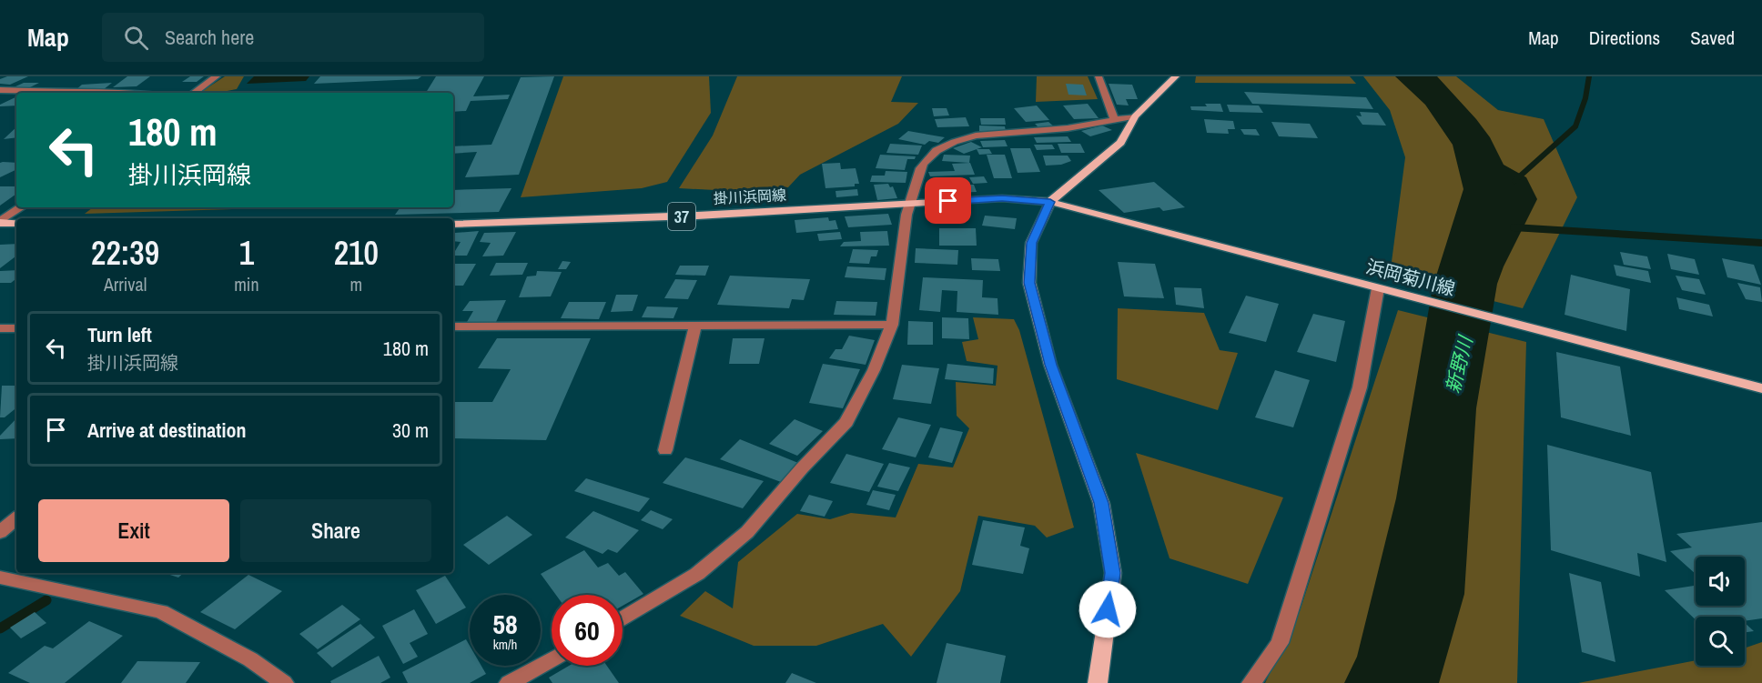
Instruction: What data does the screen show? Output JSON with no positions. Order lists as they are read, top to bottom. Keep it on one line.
{"streets":{"main road":["掛川浜岡線","37","浜岡菊川線"]},"crossings":[["掛川浜岡線","浜岡菊川線"]],"water":["新野川"],"page":{"header":"Map","search":"Search here","nav":["Map","Directions","Saved"],"turn":["180 m","掛川浜岡線"],"eta":["22:39","Arrival","1","min","210","m"],"list":[{"name":"Turn left","note":"掛川浜岡線","value":"180 m"},{"name":"Arrive at destination","value":"30 m"}],"buttons":["Exit","Share"],"speed":"58 km/h","limit":"60"}}
